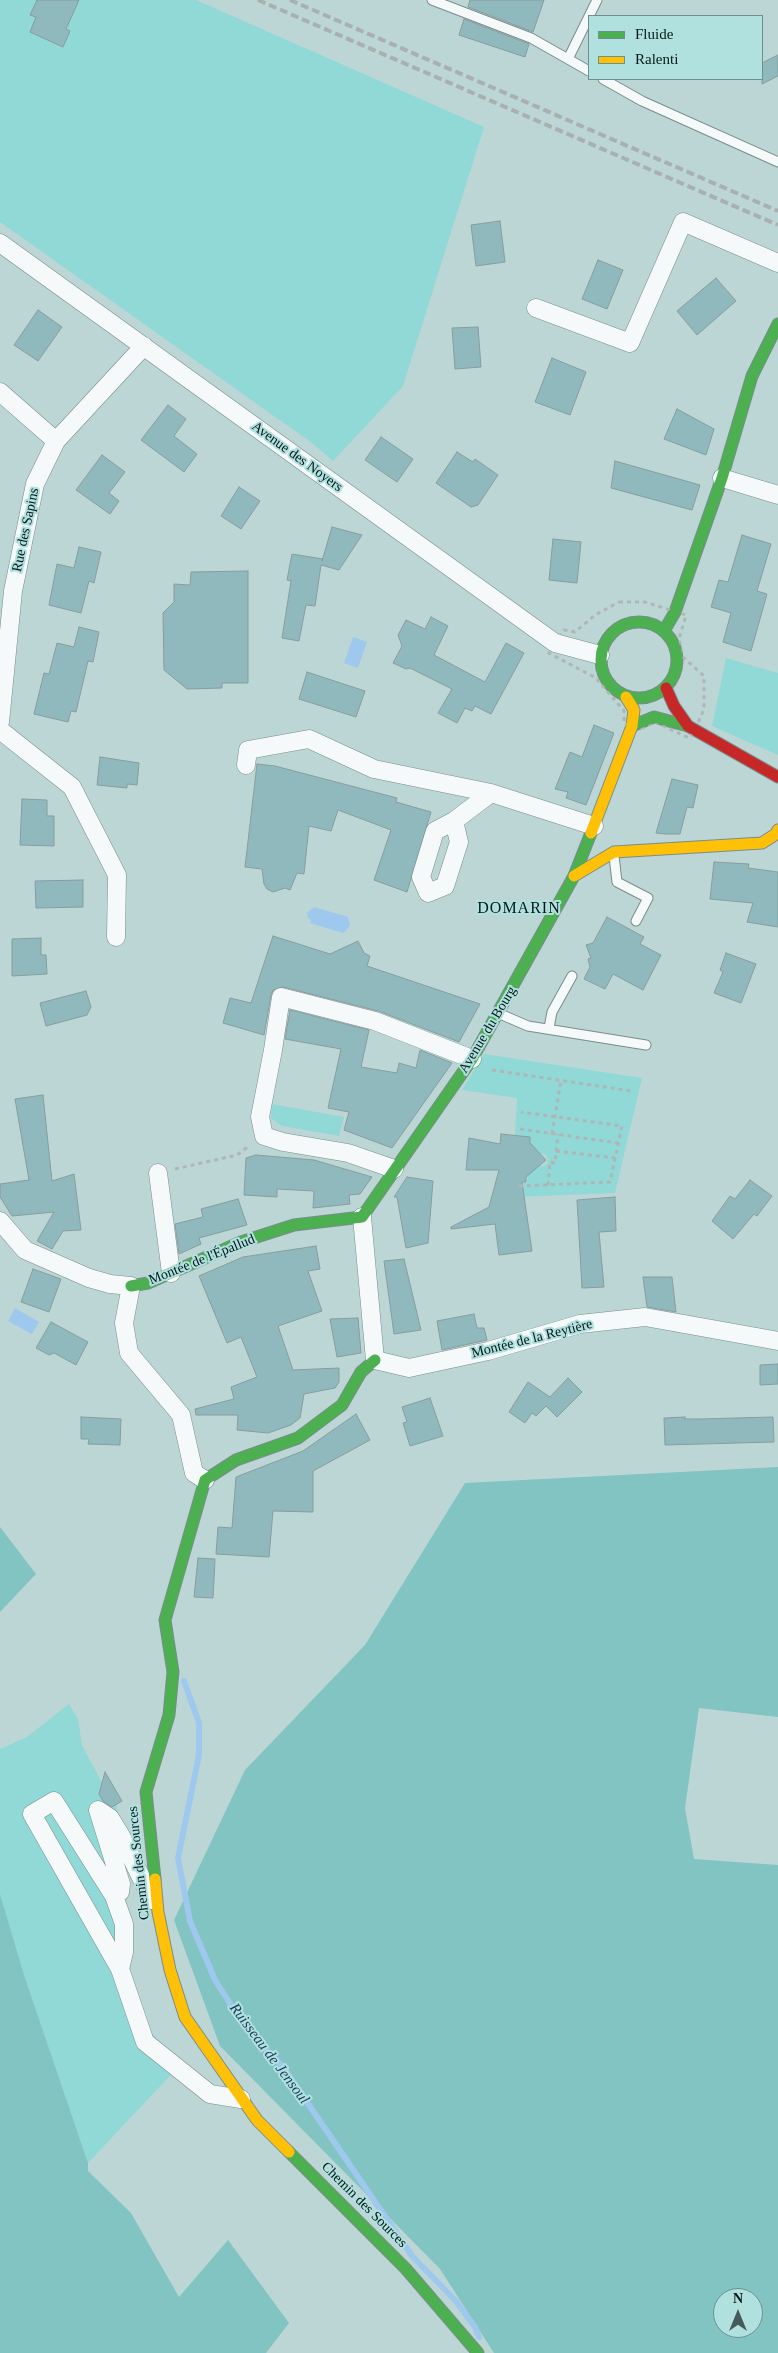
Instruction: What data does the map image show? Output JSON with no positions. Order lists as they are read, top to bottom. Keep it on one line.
{"streets":{"street":["Avenue des Noyers","Rue des Sapins","Avenue du Bourg","Montée de l'Épallud","Montée de la Reytière","Chemin des Sources"]},"crossings":[["Avenue des Noyers","Rue des Sapins"],["Avenue des Noyers","Avenue du Bourg"],["Avenue du Bourg","Montée de l'Épallud"]],"districts":["DOMARIN"],"water":["Ruisseau de Jensoul"],"legend":["Fluide","Ralenti"],"north":"top"}
